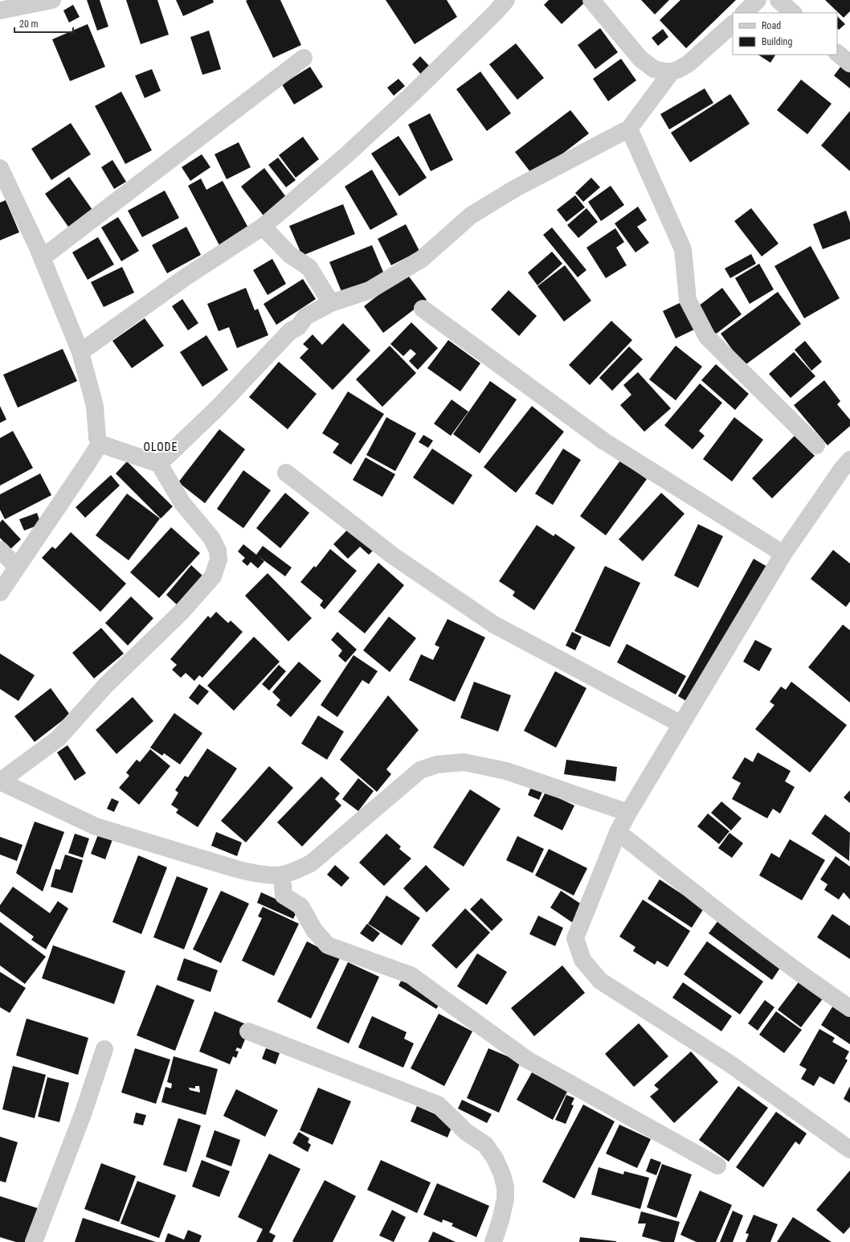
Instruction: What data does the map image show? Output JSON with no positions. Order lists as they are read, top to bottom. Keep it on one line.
{"districts":["OLODE"],"legend":["Road","Building"],"scale_bar":"20 m"}
